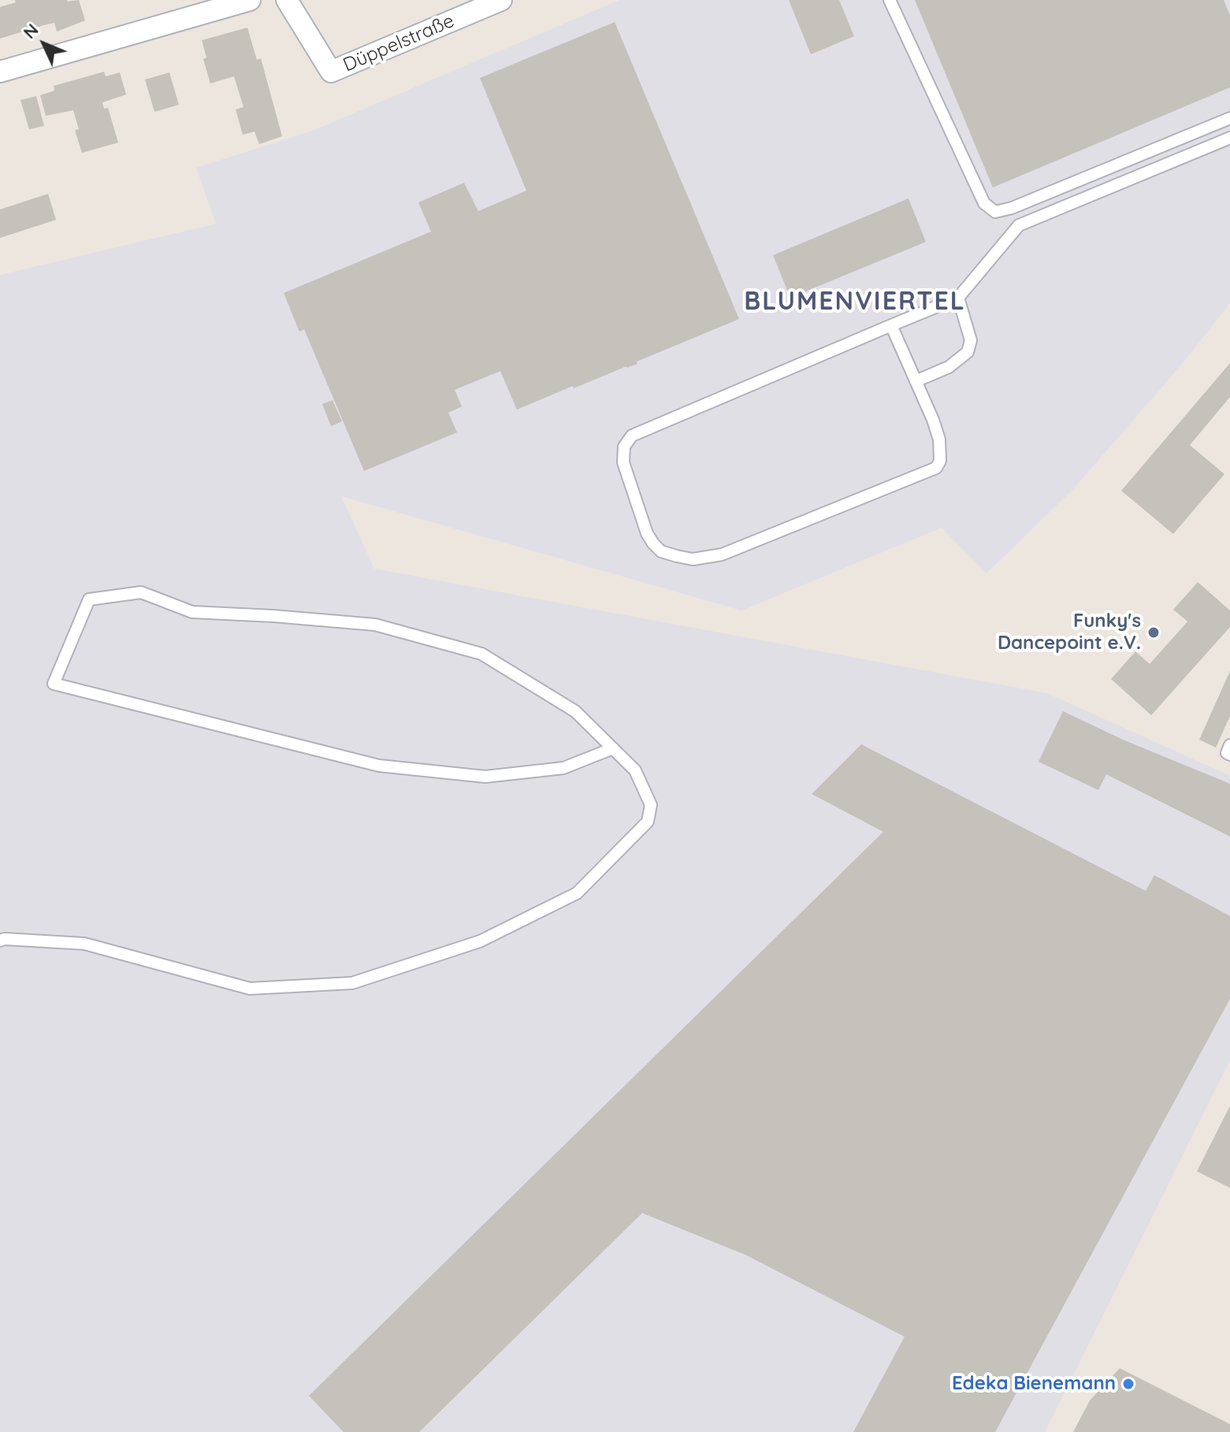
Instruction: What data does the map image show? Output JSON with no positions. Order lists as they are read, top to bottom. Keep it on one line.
{"streets":{"street":["Düppelstraße"]},"districts":["BLUMENVIERTEL"],"places":["Funky's Dancepoint e.V.","Edeka Bienemann"],"north":"top left"}
